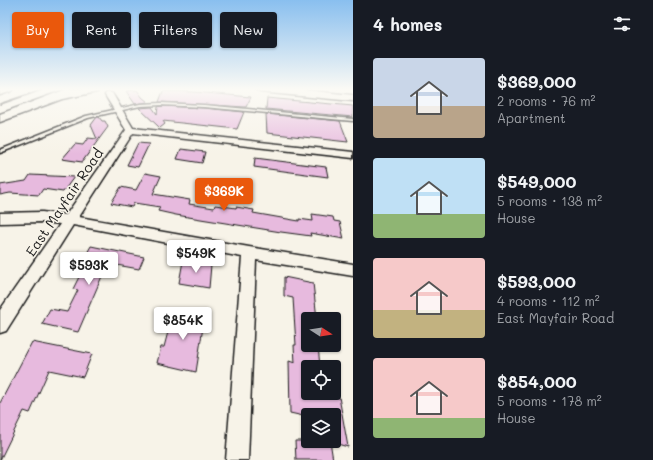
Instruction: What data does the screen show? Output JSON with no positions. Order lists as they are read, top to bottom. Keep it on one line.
{"streets":{"street":["East Mayfair Road"]},"north":"right","page":{"heading":"4 homes","chip":["Buy","Rent","Filters","New"],"list":[{"name":"$369,000","note":"2 rooms · 76 m² · Apartment"},{"name":"$549,000","note":"5 rooms · 138 m² · House"},{"name":"$593,000","note":"4 rooms · 112 m² · East Mayfair Road"},{"name":"$854,000","note":"5 rooms · 178 m² · House"}],"price":["$369K","$549K","$593K","$854K"]}}
